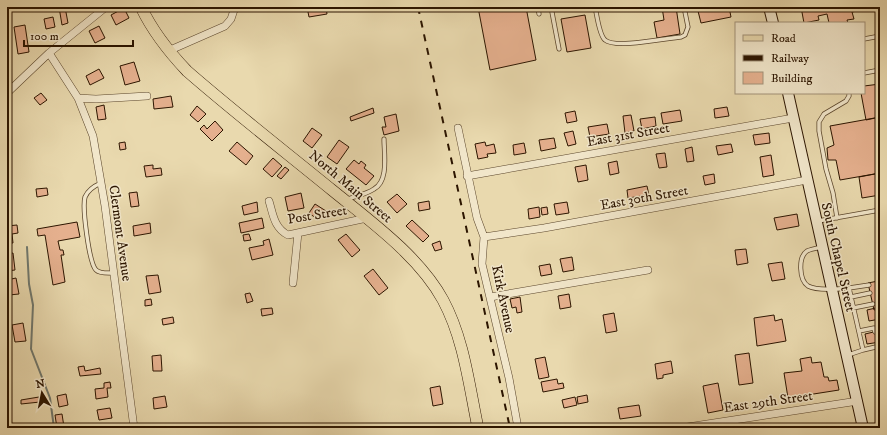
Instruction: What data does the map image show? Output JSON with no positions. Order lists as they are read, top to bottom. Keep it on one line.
{"streets":{"main road":["North Main Street"],"street":["East 31st Street","East 30th Street","Post Street","Clermont Avenue","South Chapel Street","Kirk Avenue","East 29th Street"]},"crossings":[["East 31st Street","South Chapel Street"],["East 31st Street","Kirk Avenue"],["North Main Street","Post Street"],["East 30th Street","South Chapel Street"],["East 30th Street","Kirk Avenue"],["South Chapel Street","East 29th Street"]],"legend":["Road","Railway","Building"],"scale_bar":"100 m","north":"top"}
